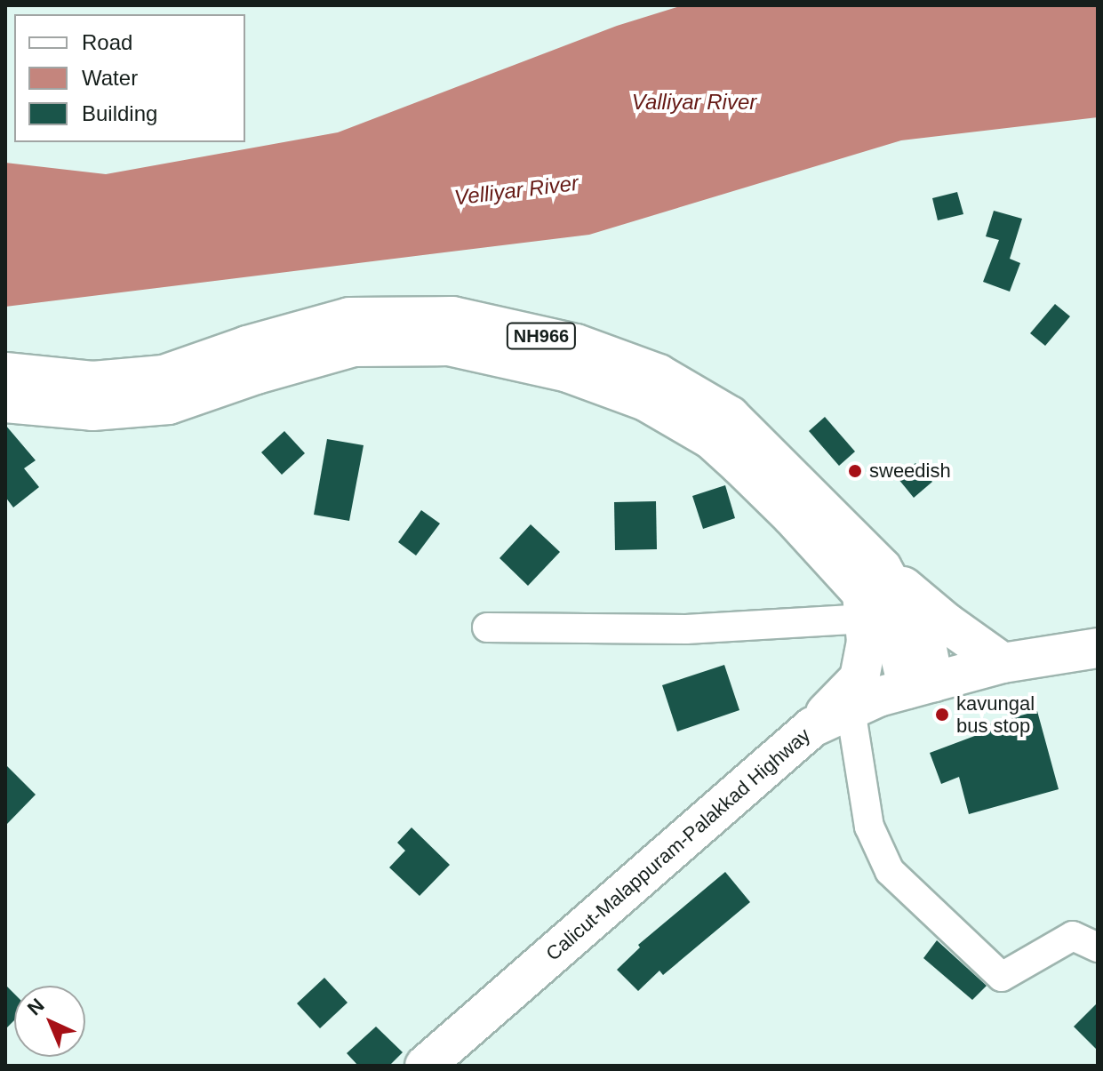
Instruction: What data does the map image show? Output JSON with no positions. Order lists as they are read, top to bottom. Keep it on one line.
{"streets":{"highway":["NH966","Calicut-Malappuram-Palakkad Highway"]},"crossings":[["NH966","Calicut-Malappuram-Palakkad Highway"]],"water":["Valliyar River","Velliyar River"],"places":["sweedish","kavungal bus stop"],"legend":["Road","Water","Building"],"north":"top left"}
